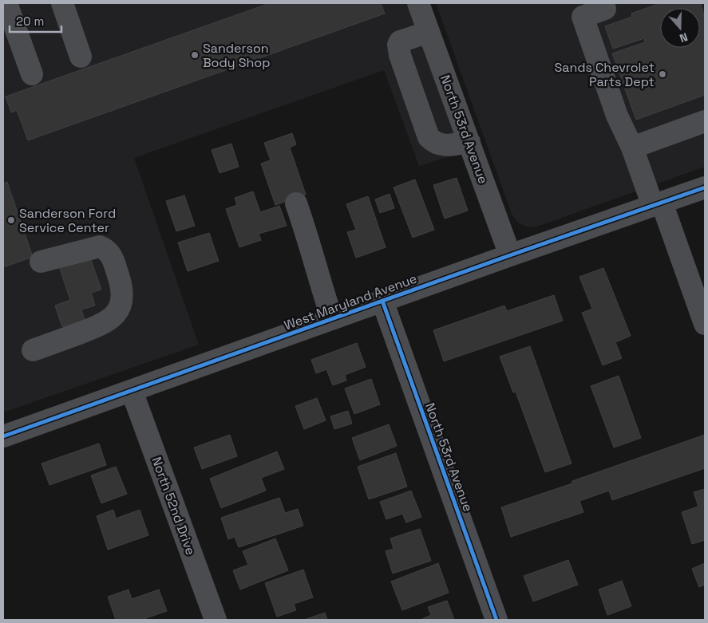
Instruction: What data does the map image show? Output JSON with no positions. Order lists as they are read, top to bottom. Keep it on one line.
{"streets":{"street":["North 53rd Avenue","West Maryland Avenue","North 52nd Drive"]},"crossings":[["North 53rd Avenue","West Maryland Avenue"],["West Maryland Avenue","North 52nd Drive"]],"places":["Sanderson Body Shop","Sands Chevrolet Parts Dept","Sanderson Ford Service Center"],"scale_bar":"20 m","north":"bottom"}
